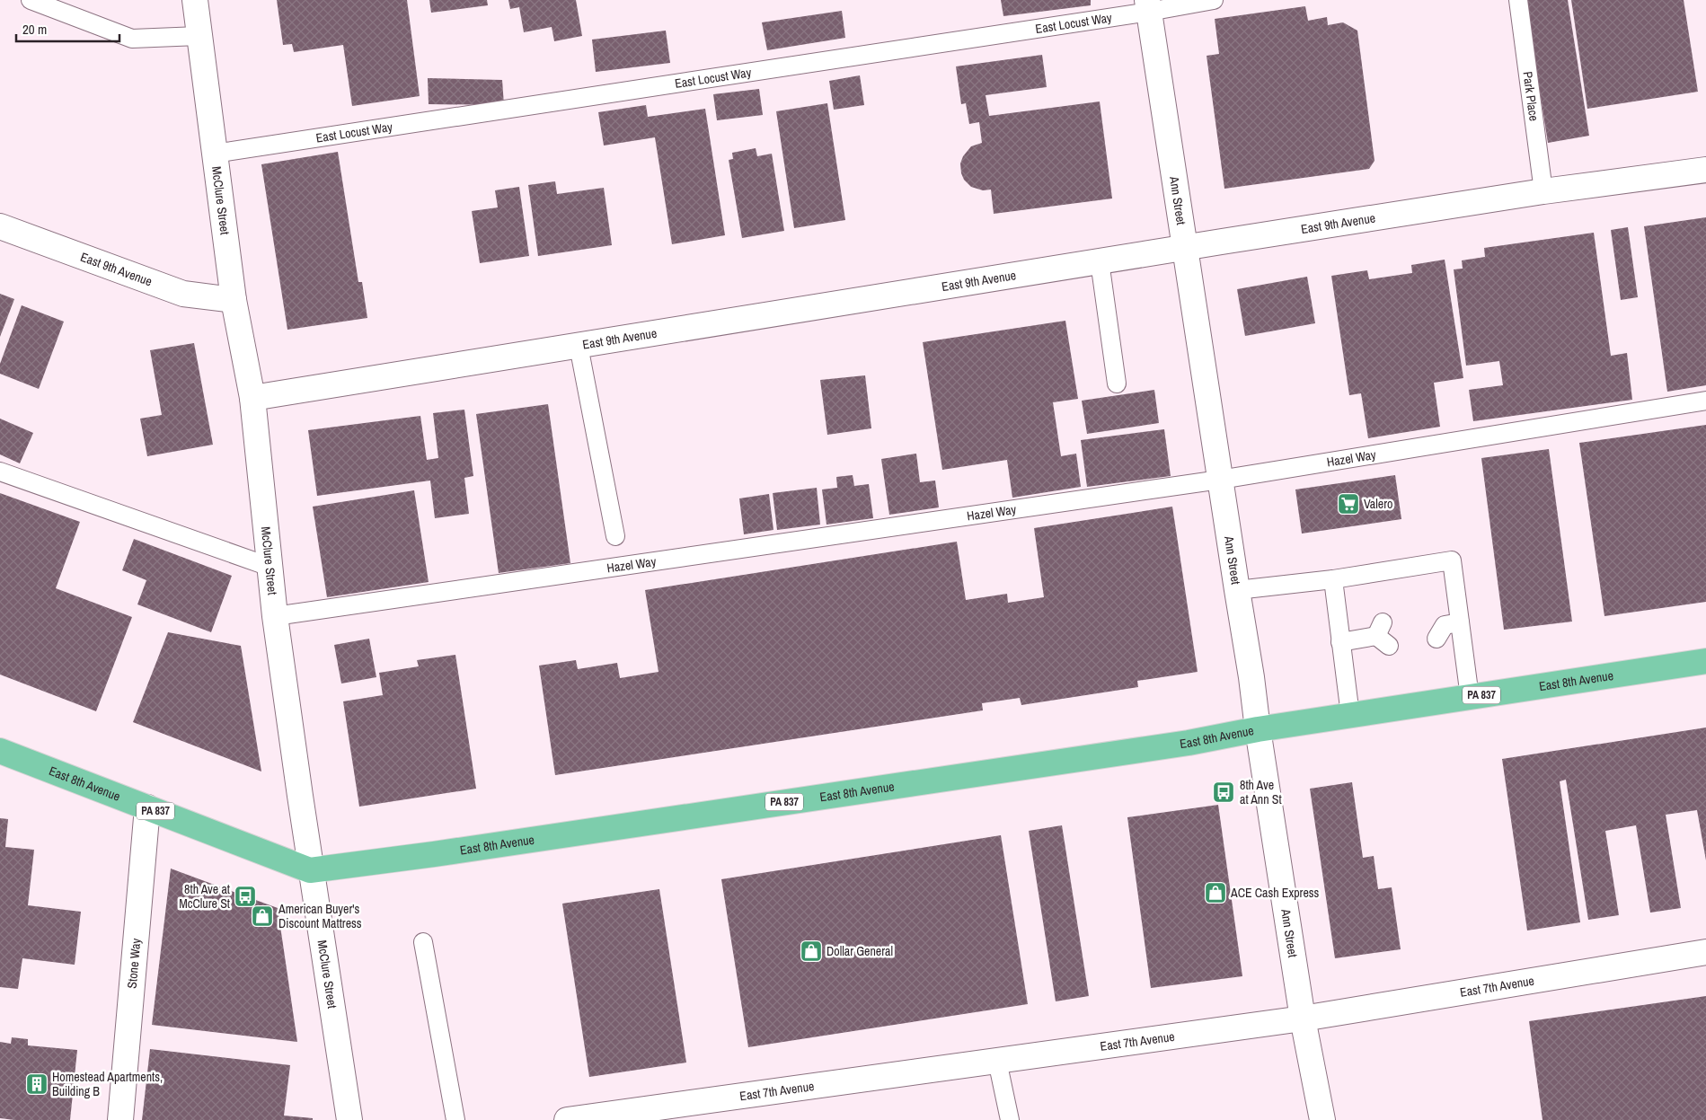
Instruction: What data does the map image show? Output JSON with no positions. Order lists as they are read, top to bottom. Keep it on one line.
{"streets":{"main road":["East 8th Avenue","PA 837"],"street":["McClure Street","Ann Street","East 9th Avenue","Stone Way","East 7th Avenue"],"lane":["East Locust Way","Park Place","Hazel Way"]},"crossings":[["East Locust Way","McClure Street"],["East Locust Way","Ann Street"],["Park Place","East 9th Avenue"],["McClure Street","East 9th Avenue"],["McClure Street","Hazel Way"],["McClure Street","East 8th Avenue"],["Ann Street","East 9th Avenue"],["Ann Street","Hazel Way"],["Ann Street","East 8th Avenue"],["Ann Street","East 7th Avenue"],["East 8th Avenue","Stone Way"]],"places":{"supermarket":["Valero"],"bus stop":["8th Ave at Ann St","8th Ave at McClure St"],"shop":["ACE Cash Express","American Buyer's Discount Mattress","Dollar General"],"building":["Homestead Apartments, Building B"]},"scale_bar":"20 m"}
